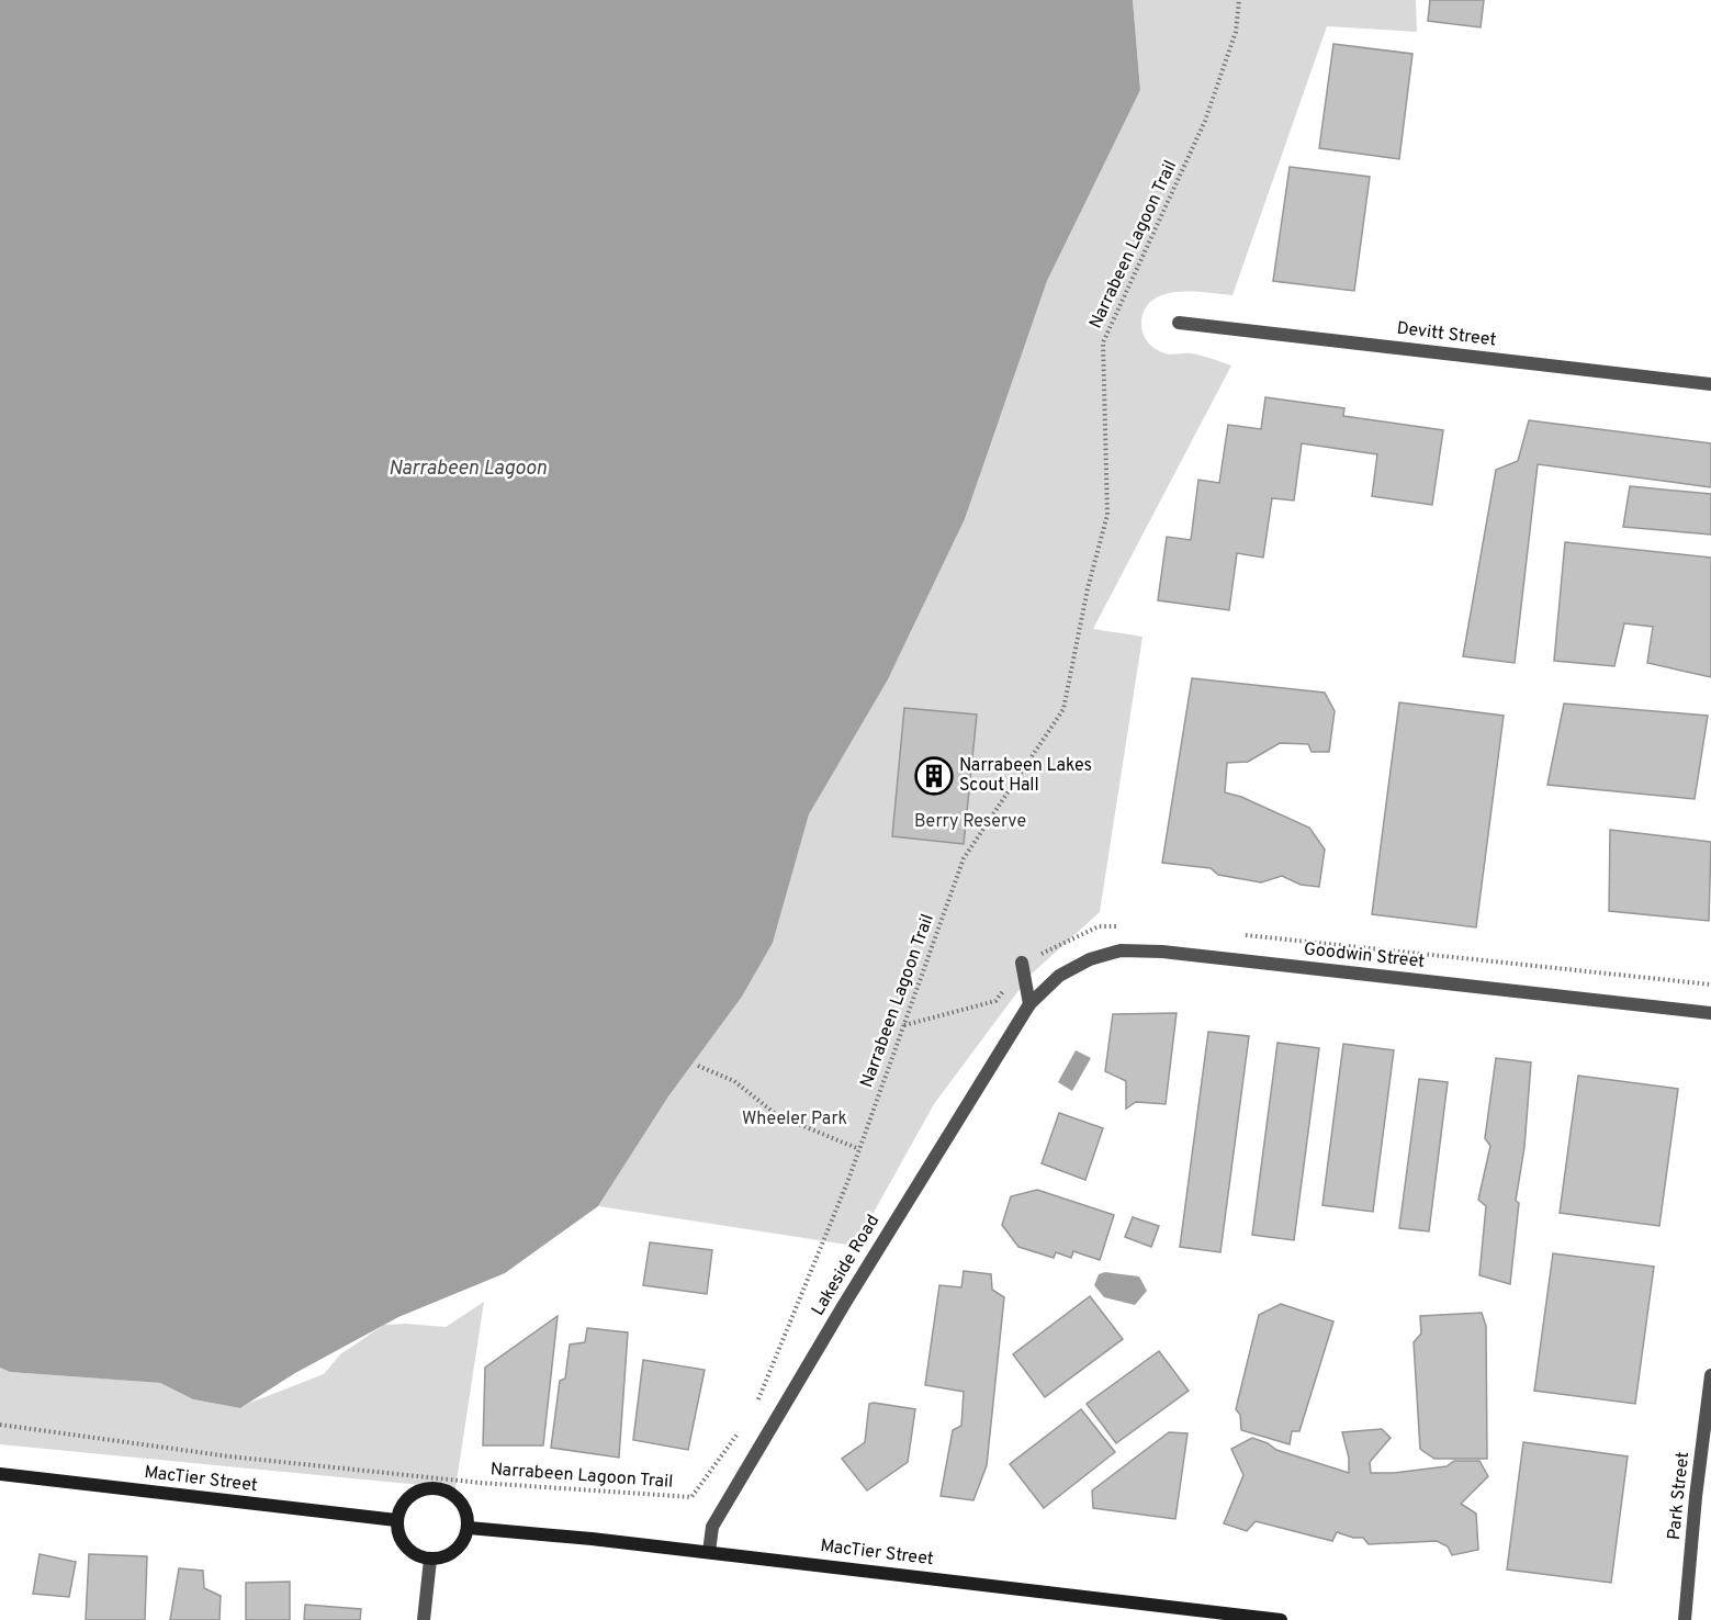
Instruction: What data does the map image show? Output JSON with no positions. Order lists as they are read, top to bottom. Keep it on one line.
{"streets":{"street":["Devitt Street","Goodwin Street","Lakeside Road","MacTier Street","Park Street"],"path":["Narrabeen Lagoon Trail"]},"crossings":[["Goodwin Street","Lakeside Road"],["Lakeside Road","MacTier Street"]],"water":["Narrabeen Lagoon"],"parks":["Berry Reserve","Wheeler Park"],"places":{"building":["Narrabeen Lakes Scout Hall"]}}
